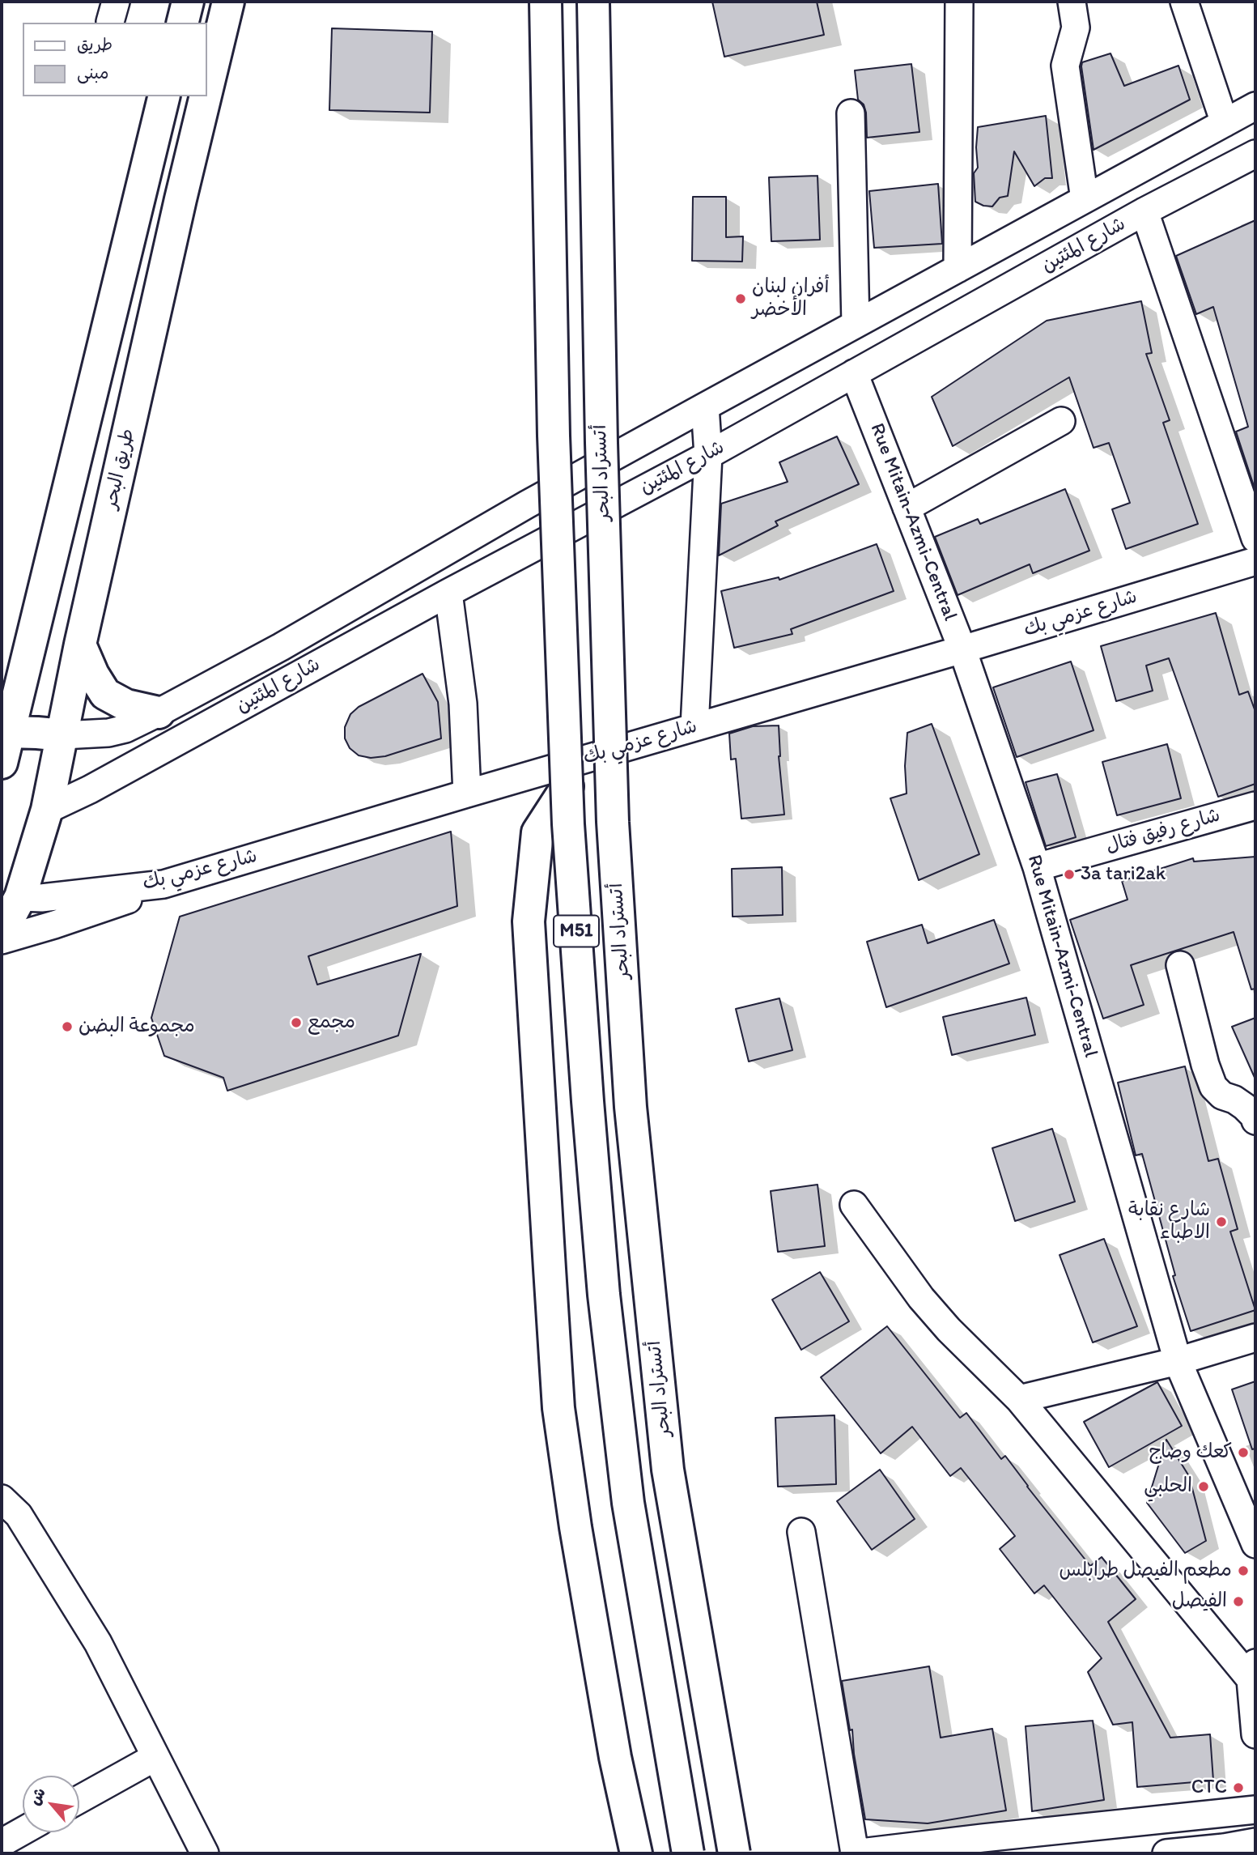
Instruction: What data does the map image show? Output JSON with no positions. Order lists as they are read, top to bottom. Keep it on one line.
{"streets":{"highway":["طريق البحر","أتستراد البحر","M51"],"street":["شارع المئتين","Rue Mitain-Azmi-Central","شارع عزمي بك","شارع رفيق فتال"]},"crossings":[["شارع المئتين","طريق البحر"],["شارع المئتين","Rue Mitain-Azmi-Central"],["طريق البحر","شارع عزمي بك"],["Rue Mitain-Azmi-Central","شارع عزمي بك"],["Rue Mitain-Azmi-Central","شارع رفيق فتال"]],"places":["أفران لبنان الأخضر","3a tari2ak","مجمع","مجموعة البضن","شارع نقابة الاطباء","كعك وصاج","الحلبي","مطعم الفيصل طرابلس","الفيصل","CTC"],"legend":["طريق","مبنى"],"north":"top left"}
